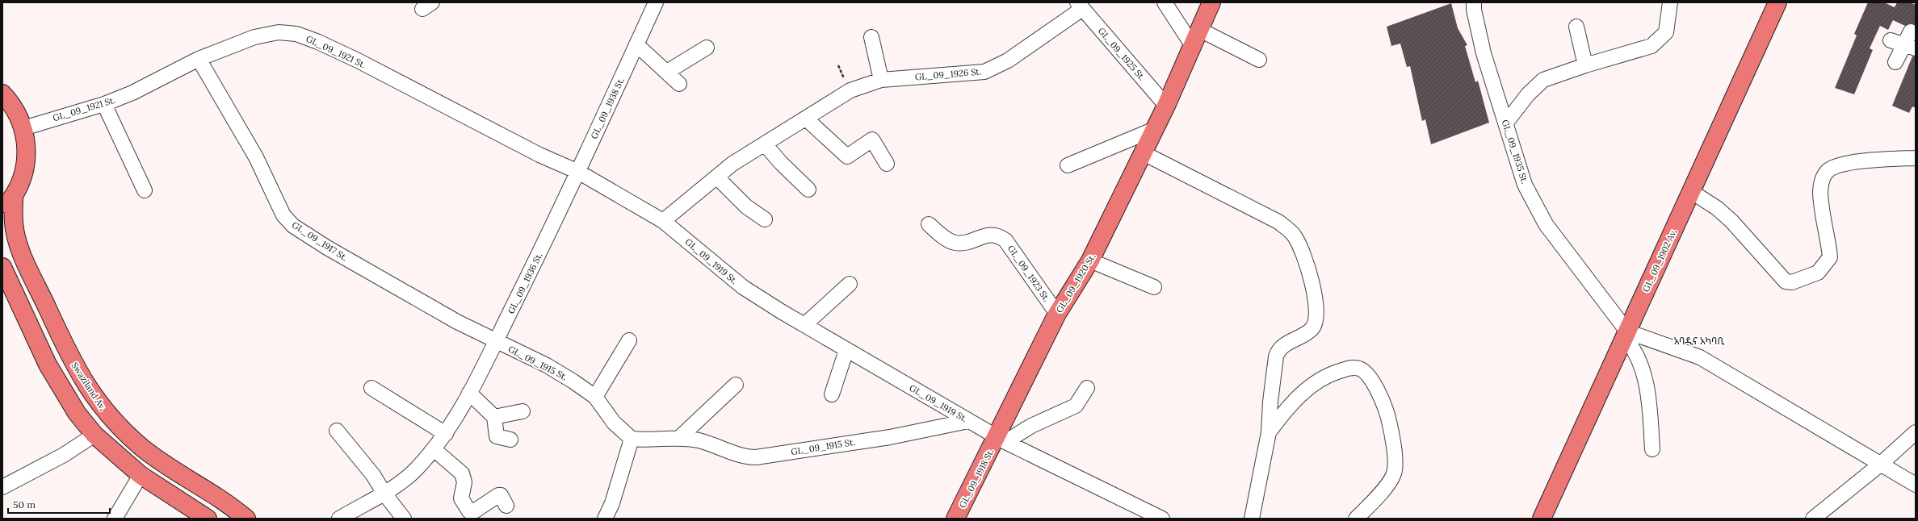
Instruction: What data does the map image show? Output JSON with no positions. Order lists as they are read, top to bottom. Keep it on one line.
{"streets":{"main road":["GL_09_1902 Av.","GL_09_1920 St.","Swaziland Av.","GL_09_1918 St."],"street":["GL_09_1921 St.","GL_09_1925 St.","GL_09_1926 St.","GL_09_1938 St.","GL_09_1935 St.","GL_09_1917 St.","GL_09_1919 St.","GL_09_1923 St.","GL_09_1936 St.","GL_09_1915 St."]},"crossings":[["GL_09_1921 St.","GL_09_1938 St."],["GL_09_1921 St.","GL_09_1917 St."],["GL_09_1921 St.","GL_09_1919 St."],["GL_09_1921 St.","GL_09_1936 St."],["GL_09_1925 St.","GL_09_1926 St."],["GL_09_1925 St.","GL_09_1920 St."],["GL_09_1926 St.","GL_09_1919 St."],["GL_09_1938 St.","GL_09_1919 St."],["GL_09_1938 St.","GL_09_1936 St."],["GL_09_1935 St.","GL_09_1902 Av."],["GL_09_1917 St.","GL_09_1936 St."],["GL_09_1917 St.","GL_09_1915 St."],["GL_09_1919 St.","GL_09_1936 St."],["GL_09_1919 St.","GL_09_1920 St."],["GL_09_1919 St.","GL_09_1915 St."],["GL_09_1919 St.","GL_09_1918 St."],["GL_09_1923 St.","GL_09_1920 St."],["GL_09_1936 St.","GL_09_1915 St."],["GL_09_1920 St.","GL_09_1918 St."]],"districts":["አባዲና አካባቢ"],"scale_bar":"50 m"}
